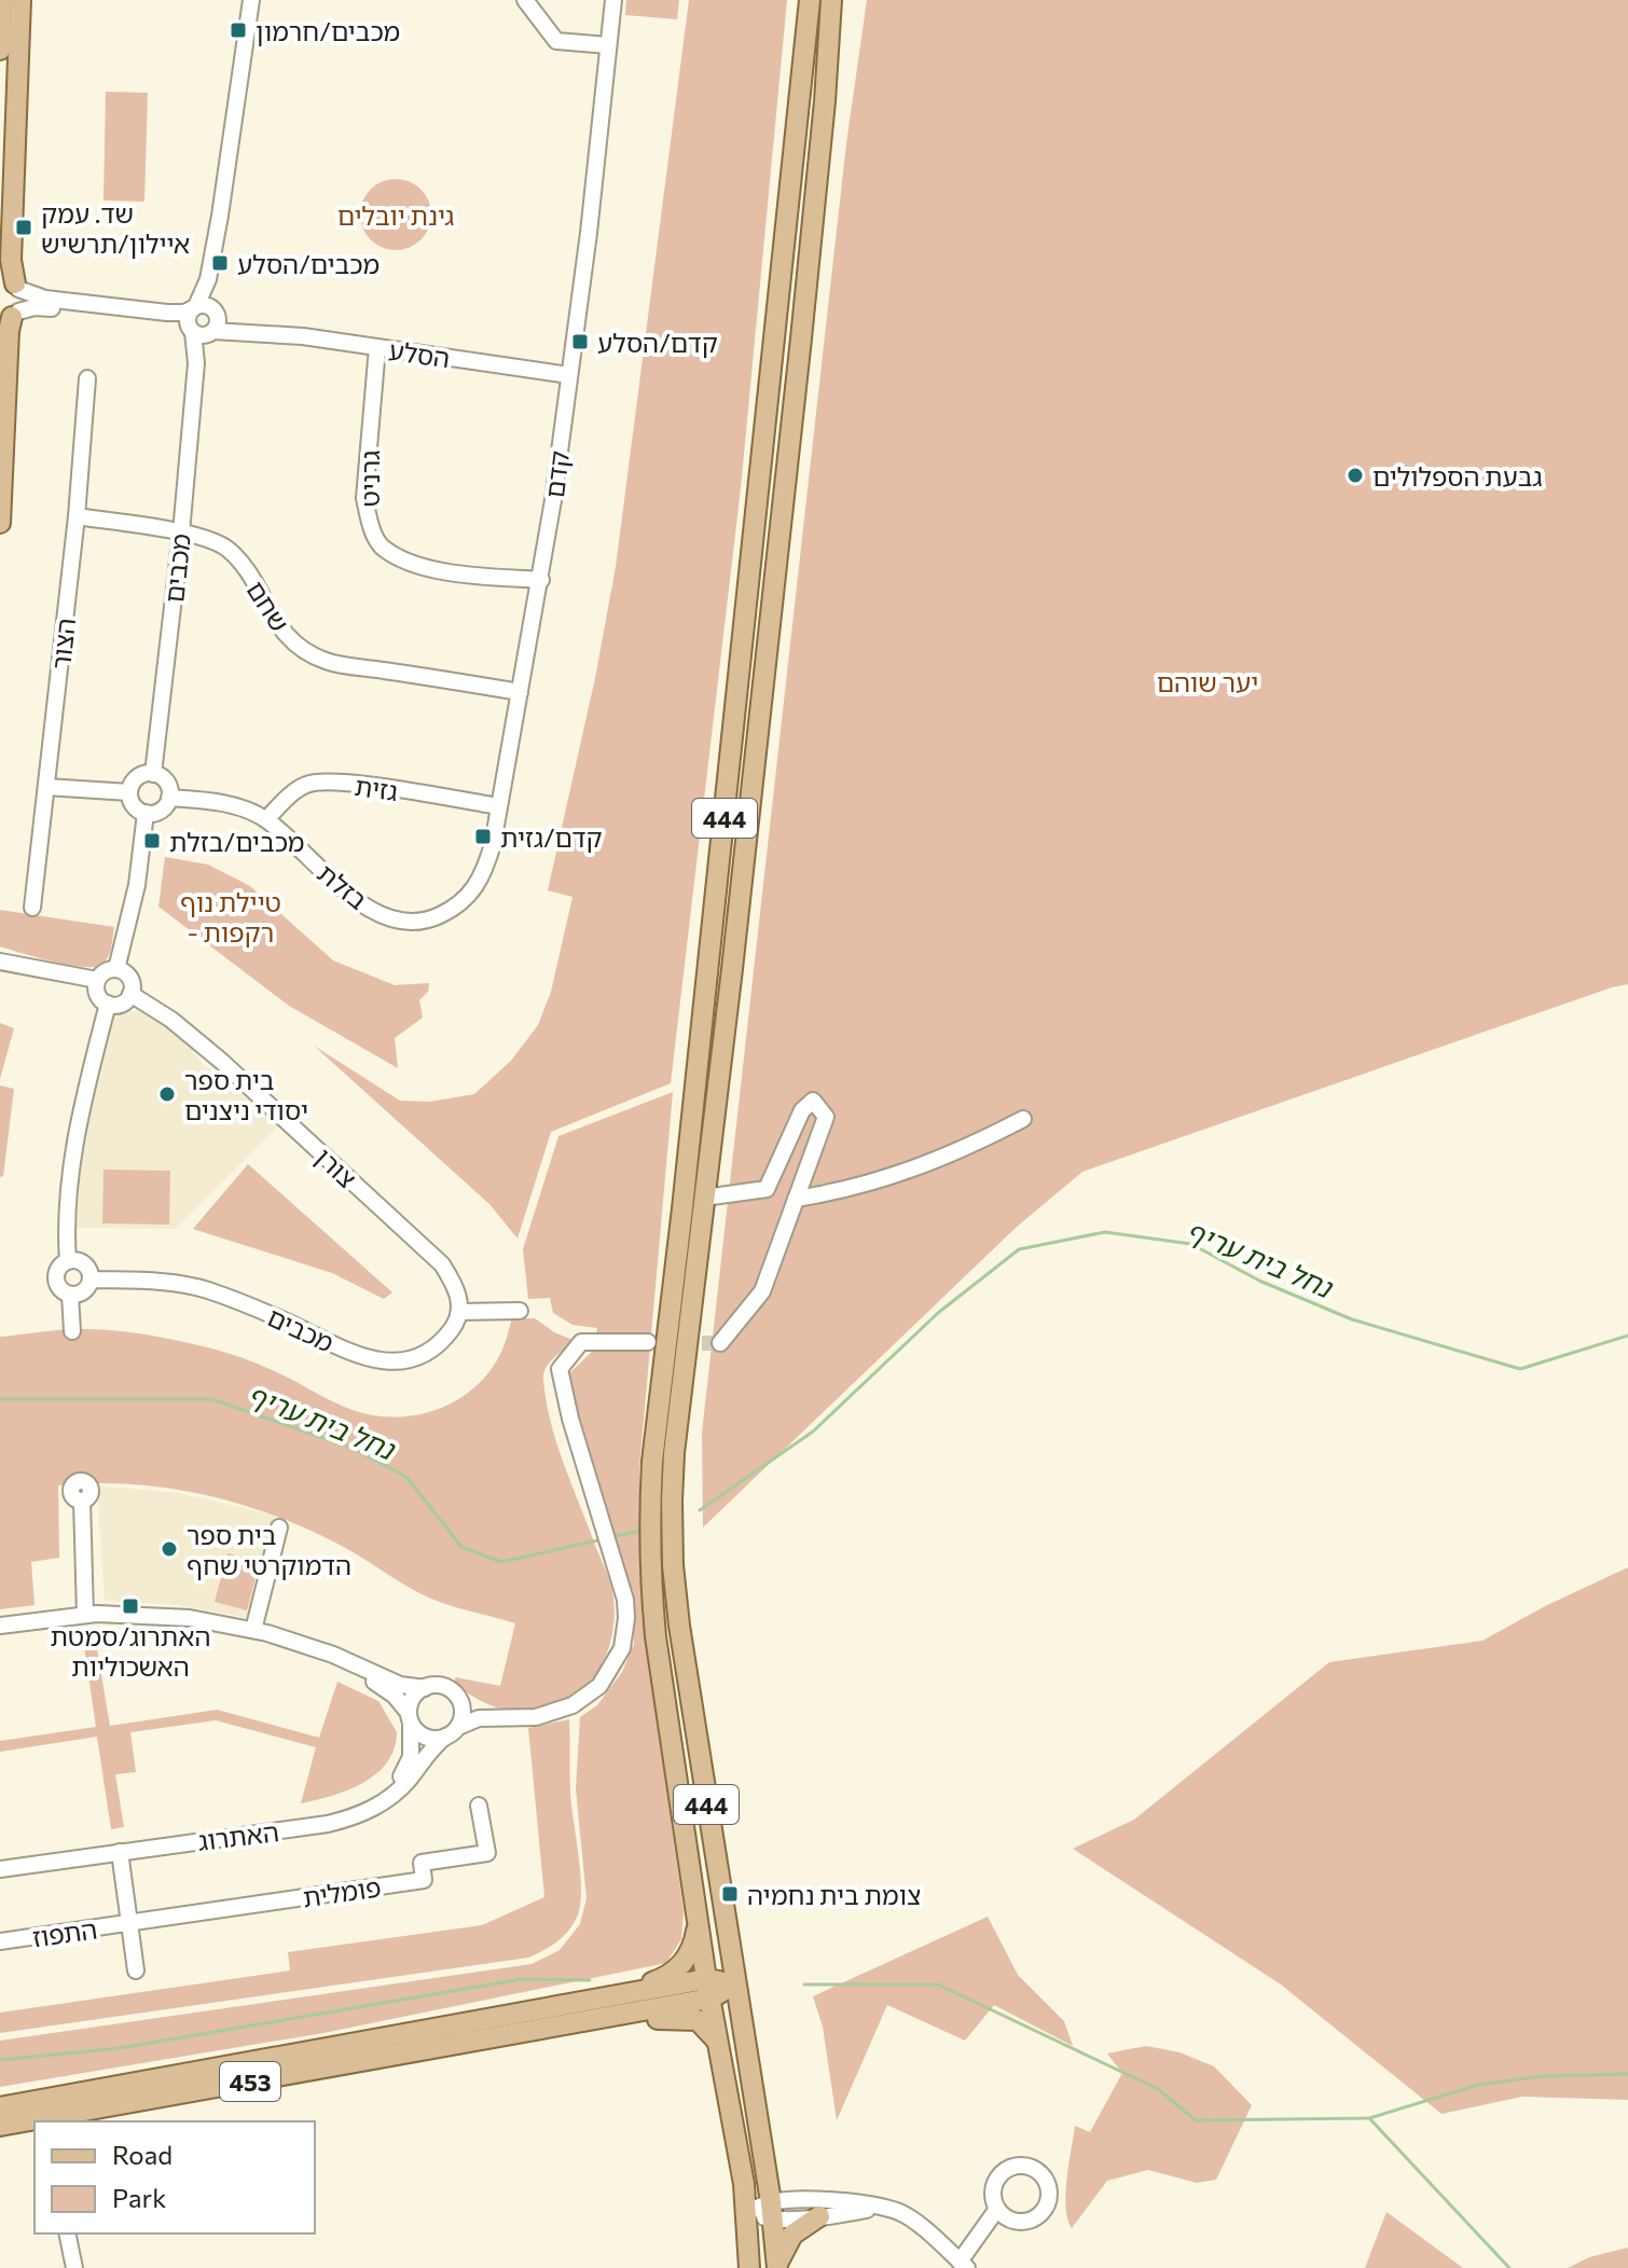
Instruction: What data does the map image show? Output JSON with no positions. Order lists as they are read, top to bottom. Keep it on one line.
{"streets":{"main road":["444","453"],"street":["הסלע","קדם","גרניט","מכבים","שחם","הצור","גזית","בזלת","צורן","האתרוג","פומלית","התפוז"]},"crossings":[["הסלע","קדם"],["הסלע","גרניט"],["הסלע","מכבים"],["קדם","גרניט"],["קדם","שחם"],["קדם","גזית"],["קדם","בזלת"],["מכבים","שחם"],["מכבים","בזלת"],["מכבים","צורן"],["שחם","הצור"],["גזית","בזלת"],["444","453"],["פומלית","התפוז"]],"water":["נחל בית עריף"],"parks":["גינת יובלים","יער שוהם","טיילת נוף - רקפות"],"places":{"transit":["מכבים/חרמון","שד. עמק איילון/תרשיש","מכבים/הסלע","קדם/הסלע","קדם/גזית","מכבים/בזלת","האתרוג/סמטת האשכוליות","צומת בית נחמיה"],"other":["גבעת הספלולים","בית ספר יסודי ניצנים","בית ספר הדמוקרטי שחף"]},"legend":["Road","Park"]}
